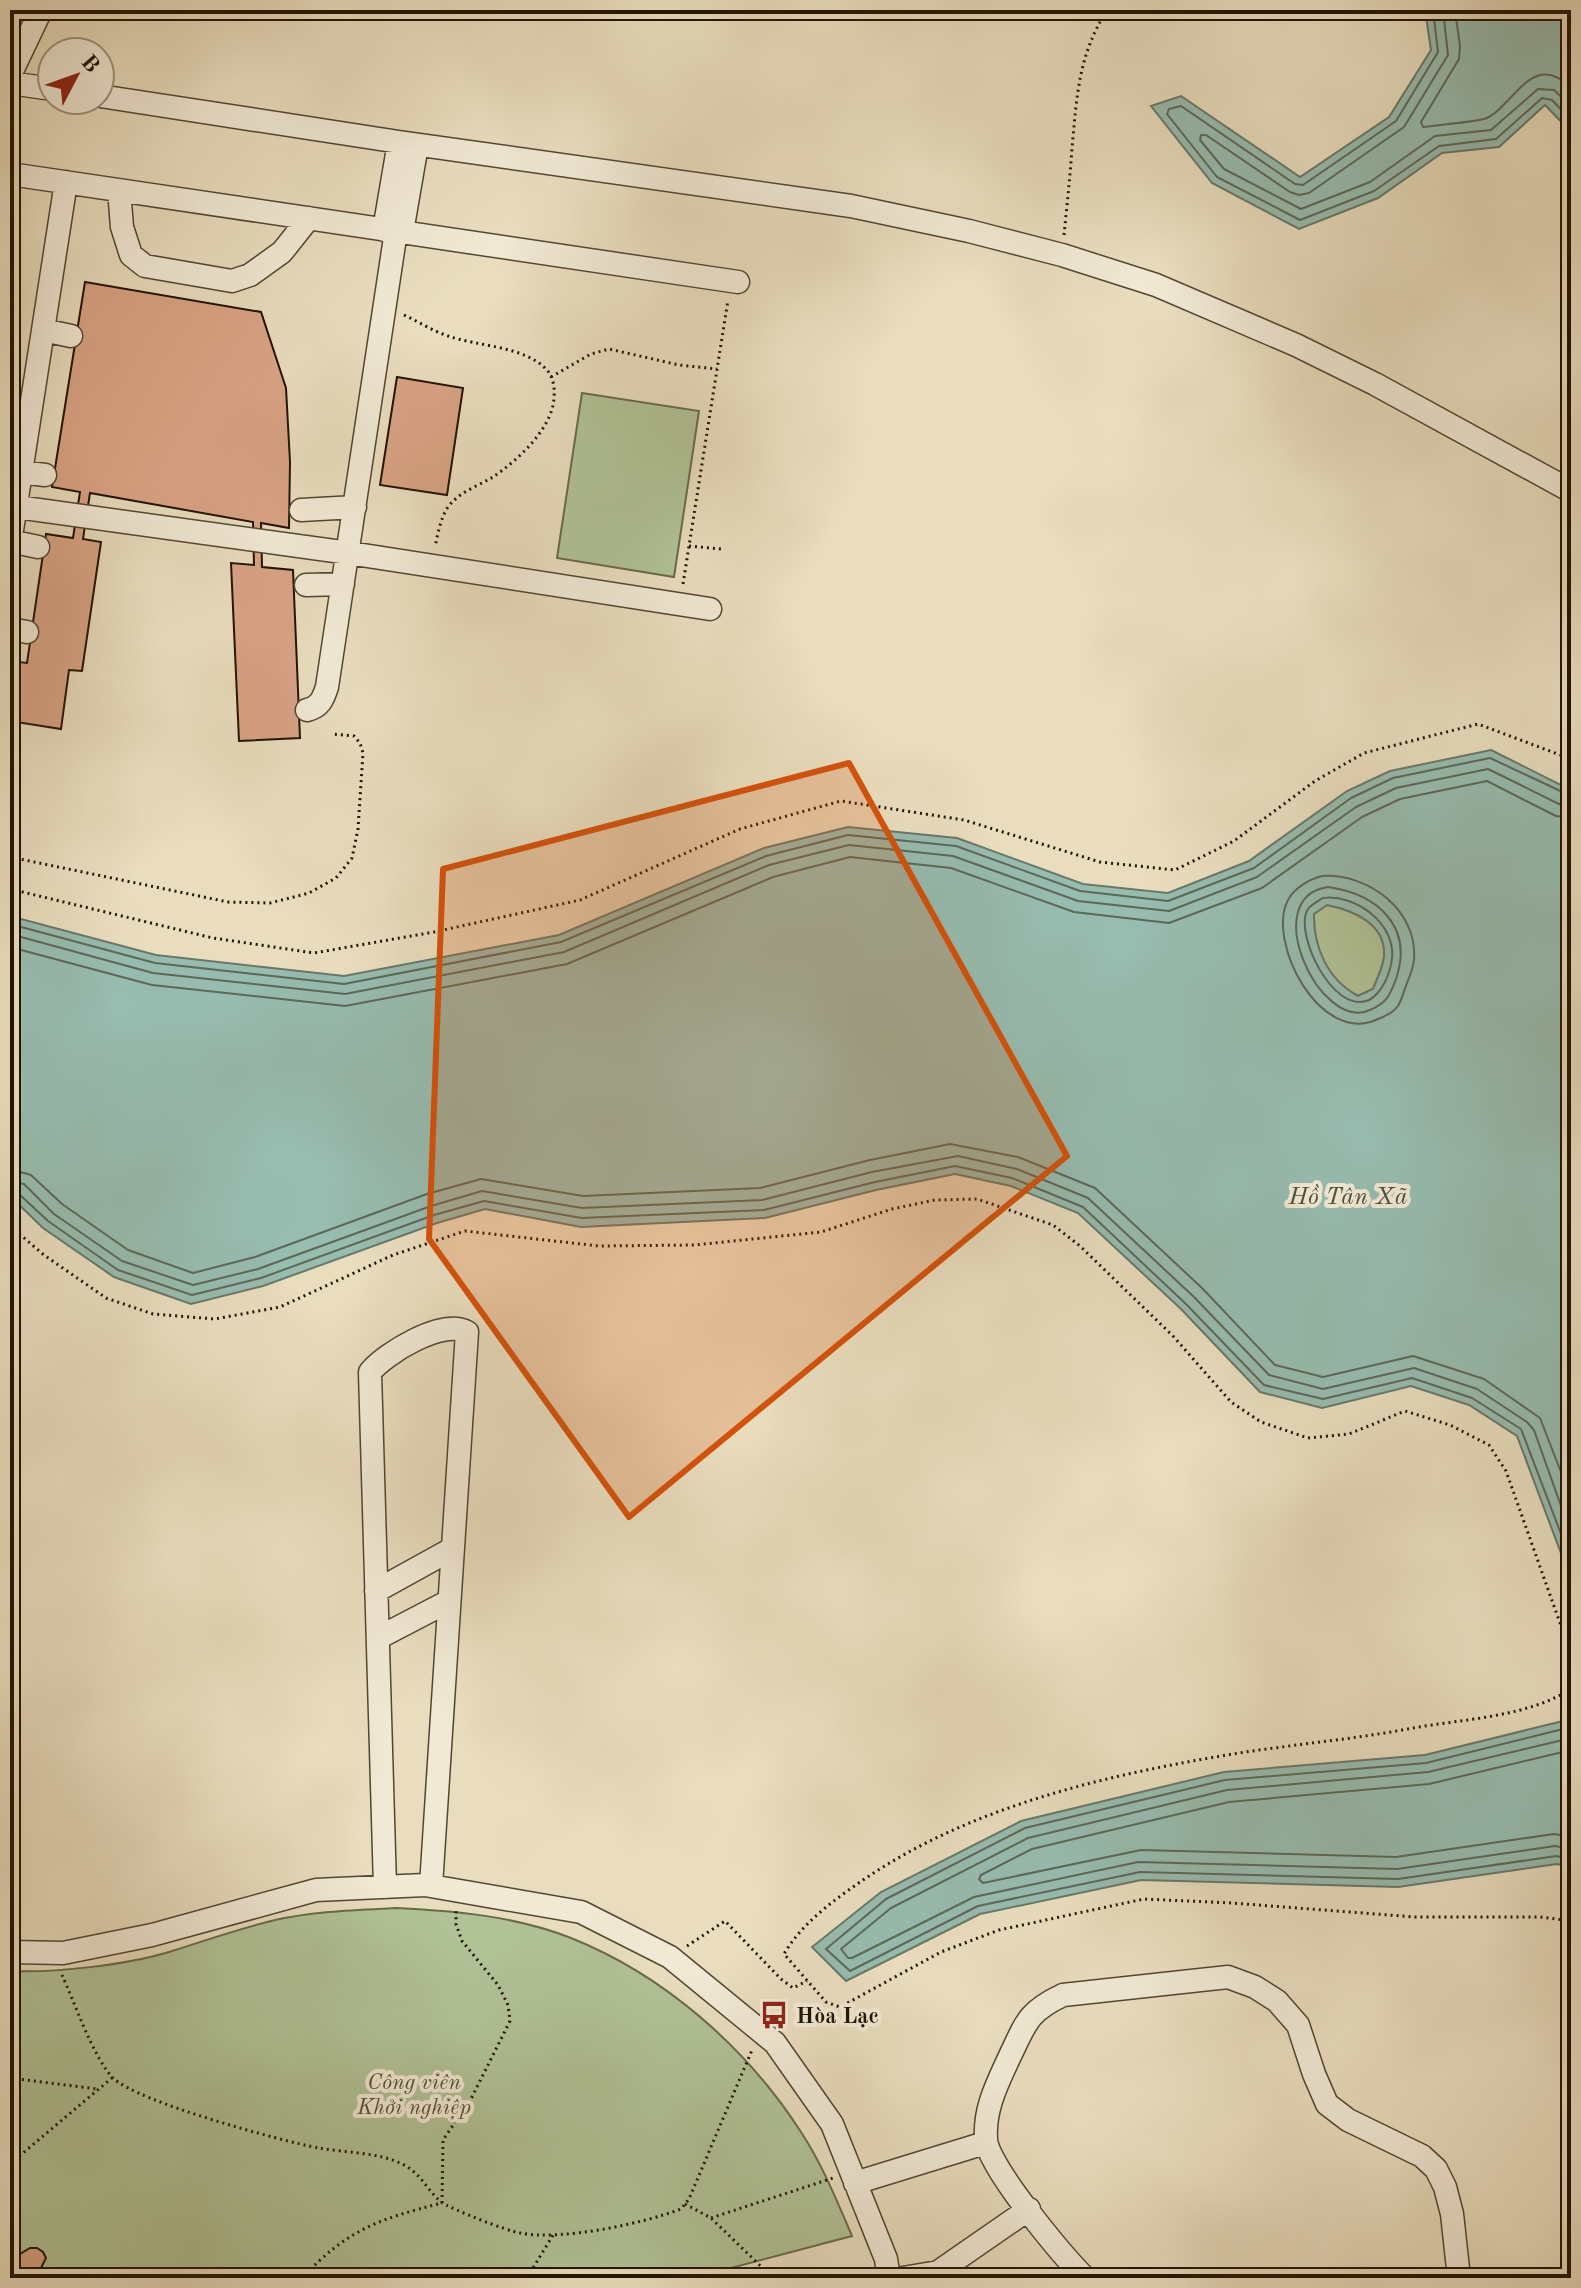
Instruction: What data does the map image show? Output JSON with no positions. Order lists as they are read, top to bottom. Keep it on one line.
{"water":["Hồ Tân Xã"],"parks":["Công viên Khởi nghiệp"],"places":{"bus stop":["Hòa Lạc"]},"north":"top right"}
